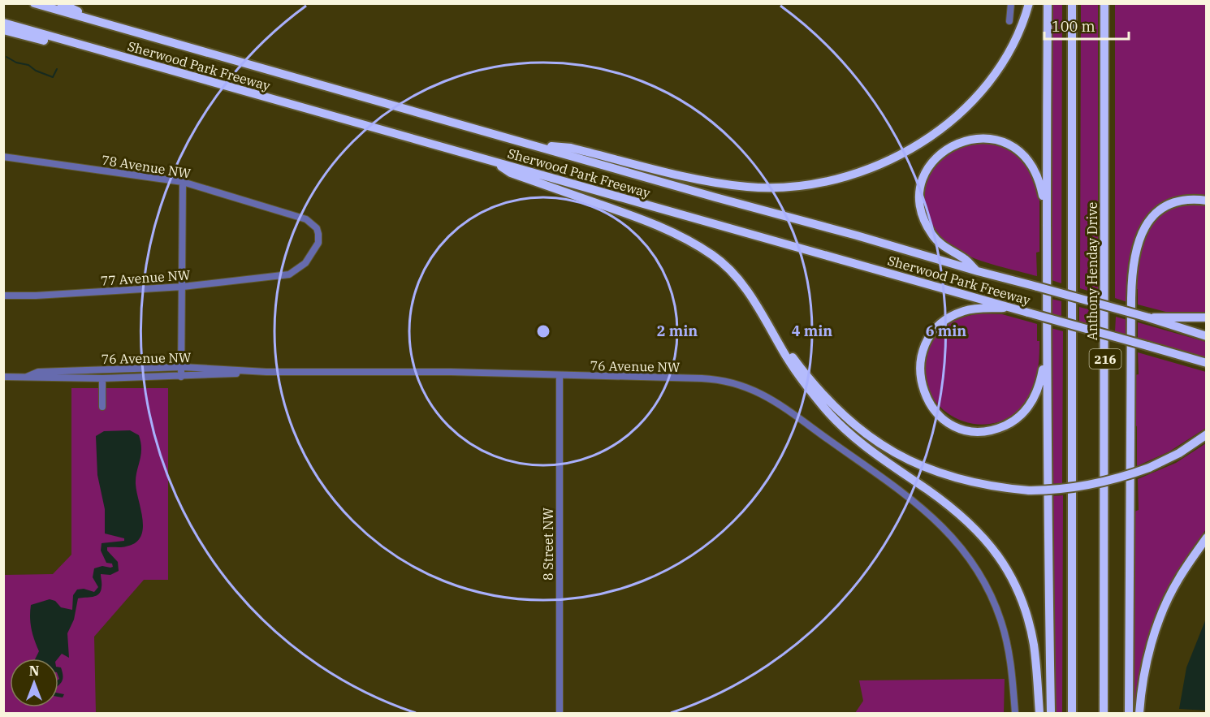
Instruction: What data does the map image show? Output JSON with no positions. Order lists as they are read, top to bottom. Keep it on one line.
{"streets":{"highway":["Sherwood Park Freeway","Anthony Henday Drive","216"],"street":["78 Avenue NW","77 Avenue NW","76 Avenue NW","8 Street NW"]},"crossings":[["78 Avenue NW","77 Avenue NW"],["76 Avenue NW","8 Street NW"]],"scale_bar":"100 m","north":"top","rings":["2 min","4 min","6 min"]}
